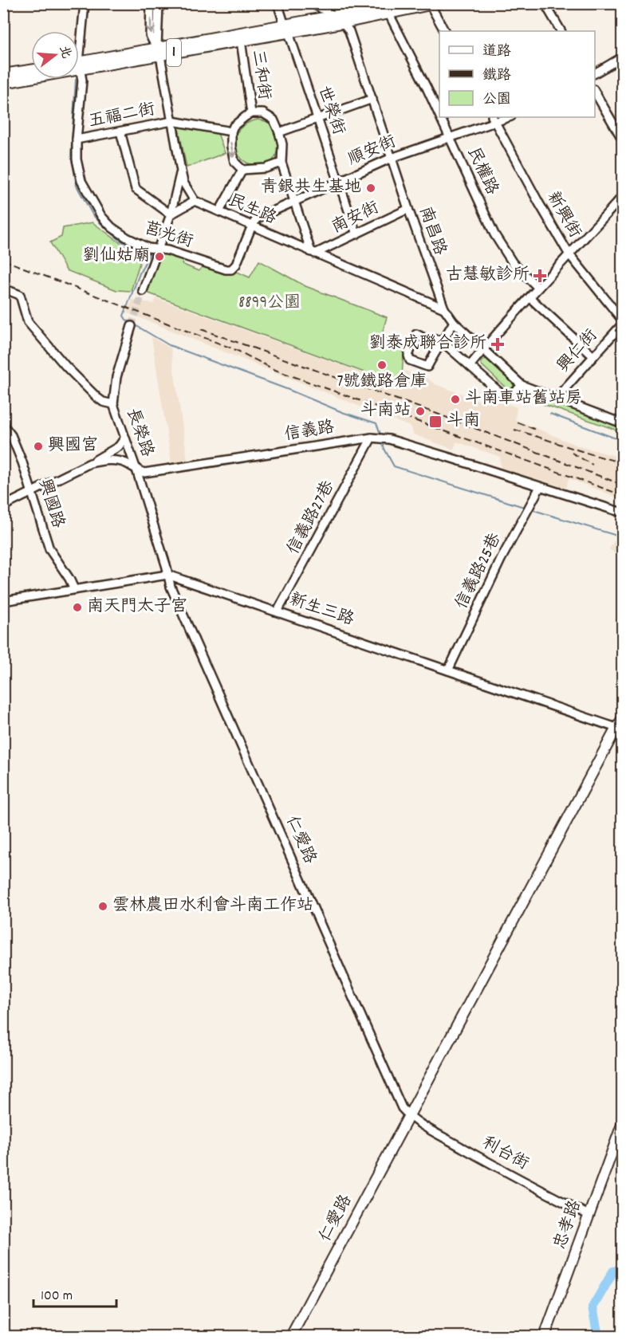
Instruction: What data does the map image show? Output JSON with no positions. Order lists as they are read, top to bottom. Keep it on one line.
{"streets":{"main road":["1","仁愛路","忠孝路"],"street":["三和街","世榮街","五福二街","順安街","民權路","民生路","新興街","南安街","南昌路","莒光街","興仁街","信義路","長榮路","興國路","信義路27巷","信義路25巷","新生三路","利台街"]},"crossings":[["1","三和街"],["1","世榮街"],["1","民權路"],["1","南昌路"],["世榮街","順安街"],["世榮街","南安街"],["五福二街","莒光街"],["順安街","民權路"],["順安街","民生路"],["順安街","新興街"],["順安街","南昌路"],["順安街","莒光街"],["民生路","南安街"],["民生路","南昌路"],["民生路","莒光街"],["南安街","南昌路"],["南昌路","興仁街"],["信義路","長榮路"],["信義路","興國路"],["信義路","信義路27巷"],["信義路","信義路25巷"],["長榮路","新生三路"],["長榮路","仁愛路"],["興國路","新生三路"],["信義路27巷","新生三路"],["信義路25巷","新生三路"],["新生三路","仁愛路"],["仁愛路","利台街"],["利台街","忠孝路"]],"parks":["8899公園"],"places":{"other":["青銀共生基地","劉仙姑廟","7號鐵路倉庫","斗南車站舊站房","斗南站","興國宮","南天門太子宮","雲林農田水利會斗南工作站"],"health":["古慧敏診所","劉泰成聯合診所"],"transit":["斗南"]},"legend":["道路","鐵路","公園"],"scale_bar":"100 m","north":"right"}
